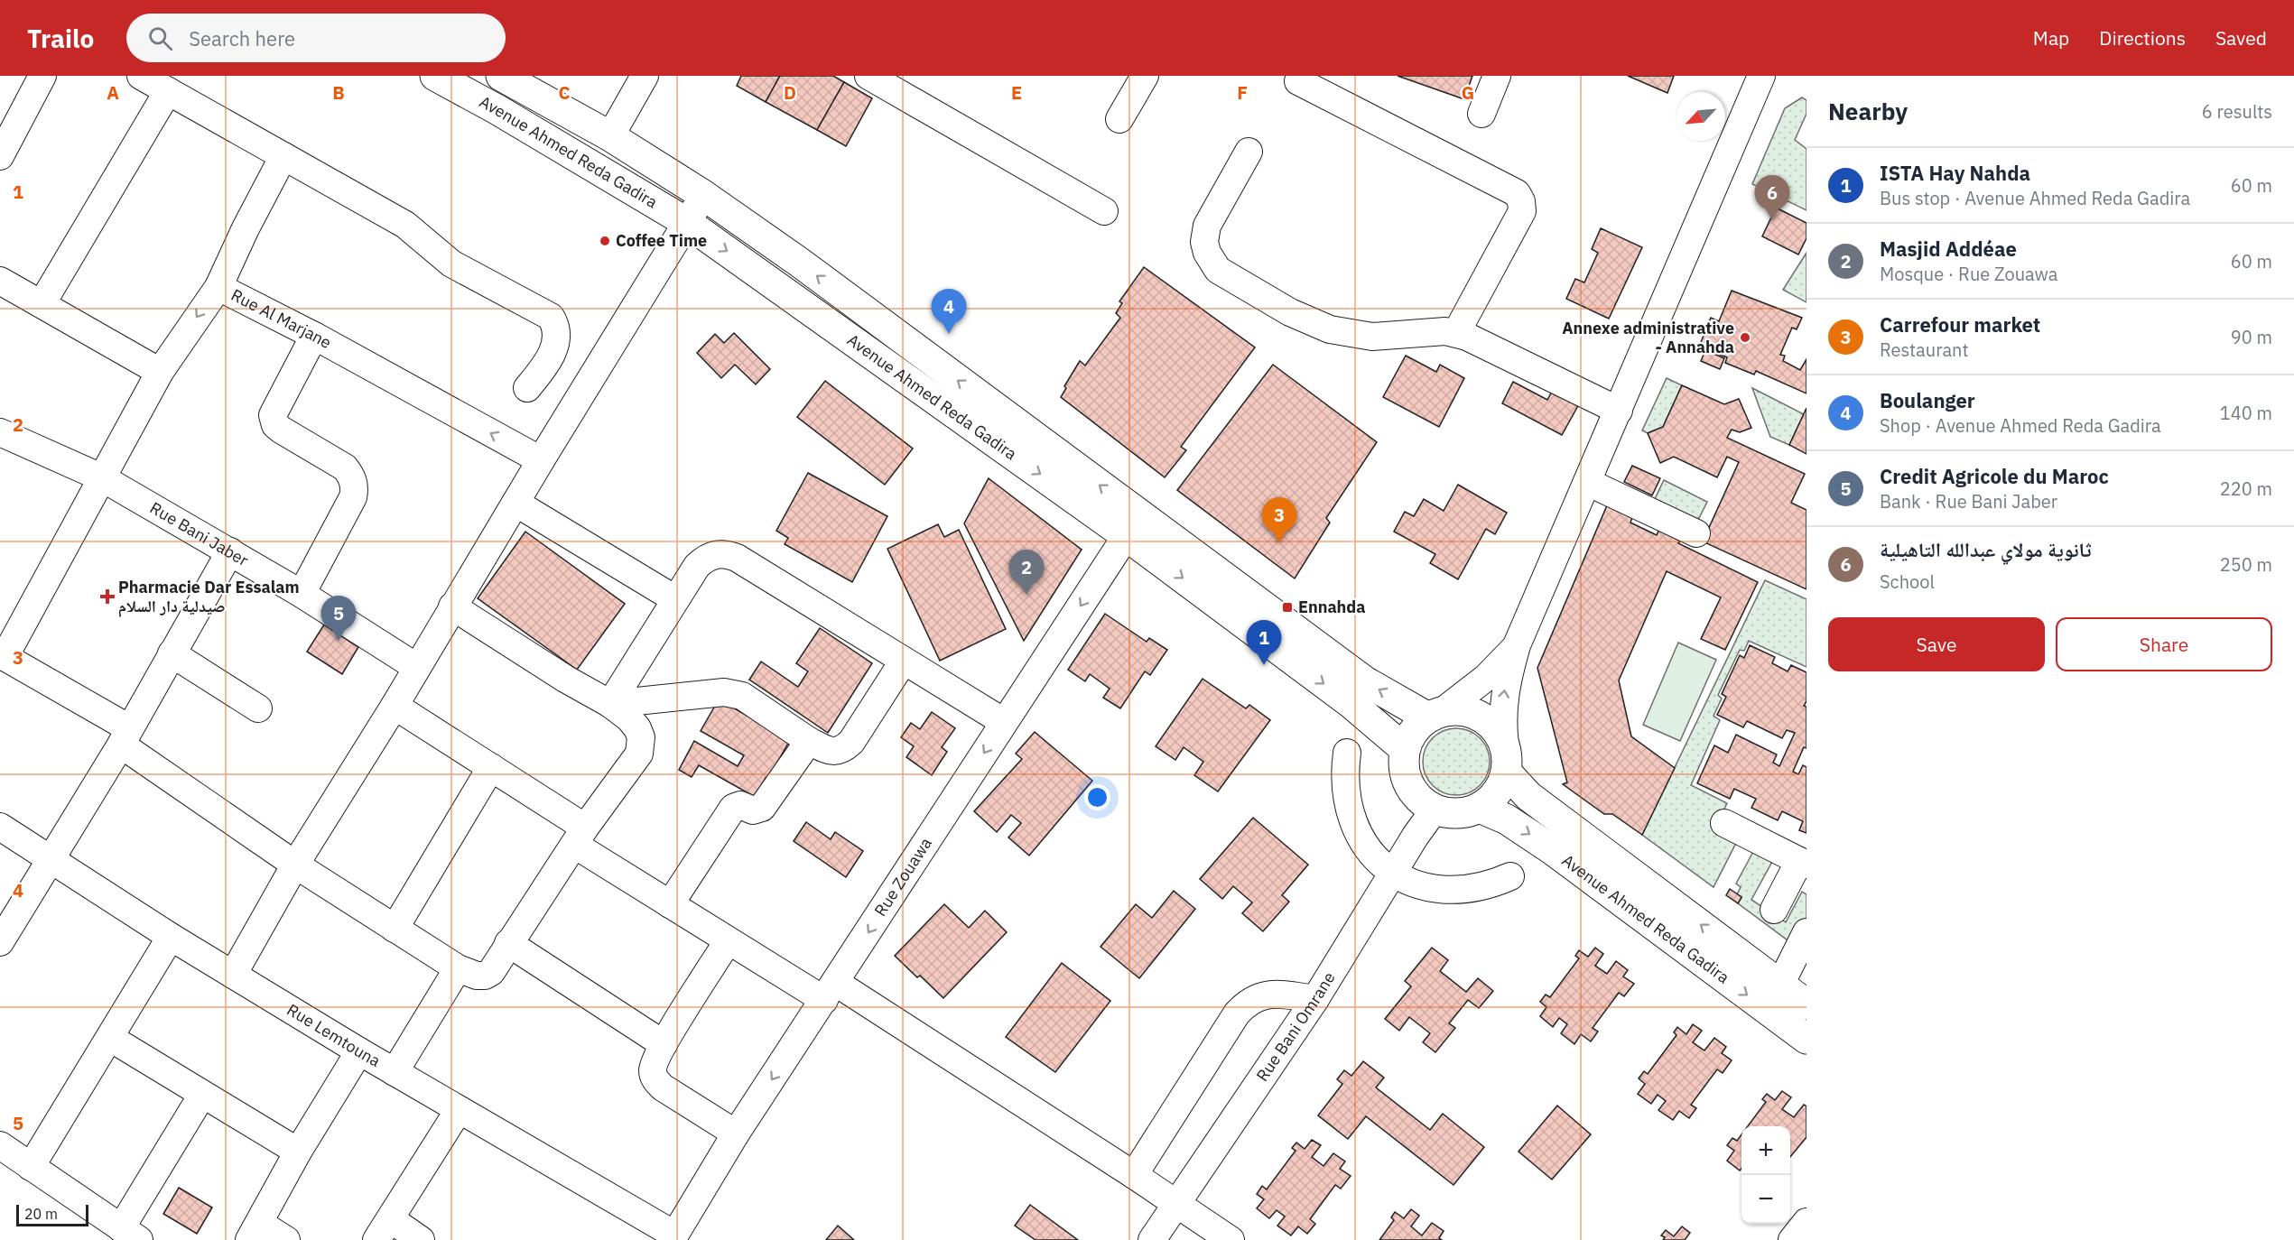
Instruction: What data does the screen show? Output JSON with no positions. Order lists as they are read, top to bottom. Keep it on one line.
{"streets":{"main road":["Avenue Ahmed Reda Gadira"],"street":["Rue Al Marjane","Rue Bani Jaber","Rue Zouawa","Rue Bani Omrane","Rue Lemtouna"]},"crossings":[["Avenue Ahmed Reda Gadira","Rue Zouawa"],["Avenue Ahmed Reda Gadira","Rue Bani Omrane"],["Rue Al Marjane","Rue Bani Jaber"],["Rue Zouawa","Rue Lemtouna"]],"places":{"other":["Coffee Time","Annexe administrative - Annahda"],"health":["Pharmacie Dar Essalam صيدلية دار السلام"],"transit":["Ennahda"]},"scale_bar":"20 m","north":"bottom left","page":{"header":"Trailo","search":"Search here","nav":["Map","Directions","Saved"],"heading":["Nearby","6 results"],"list":[{"mark":"1","name":"ISTA Hay Nahda","note":"Bus stop · Avenue Ahmed Reda Gadira","value":"60 m"},{"mark":"2","name":"Masjid Addéae","note":"Mosque · Rue Zouawa","value":"60 m"},{"mark":"3","name":"Carrefour market","note":"Restaurant","value":"90 m"},{"mark":"4","name":"Boulanger","note":"Shop · Avenue Ahmed Reda Gadira","value":"140 m"},{"mark":"5","name":"Credit Agricole du Maroc","note":"Bank · Rue Bani Jaber","value":"220 m"},{"mark":"6","name":"ثانوية مولاي عبدالله التاهيلية","note":"School","value":"250 m"}],"pins":["6","4","3","2","5","1"],"buttons":["Save","Share"],"map_buttons":["+","−"],"scale":"20 m"},"grid":{"columns":["A","B","C","D","E","F","G"],"rows":["1","2","3","4","5"]}}
